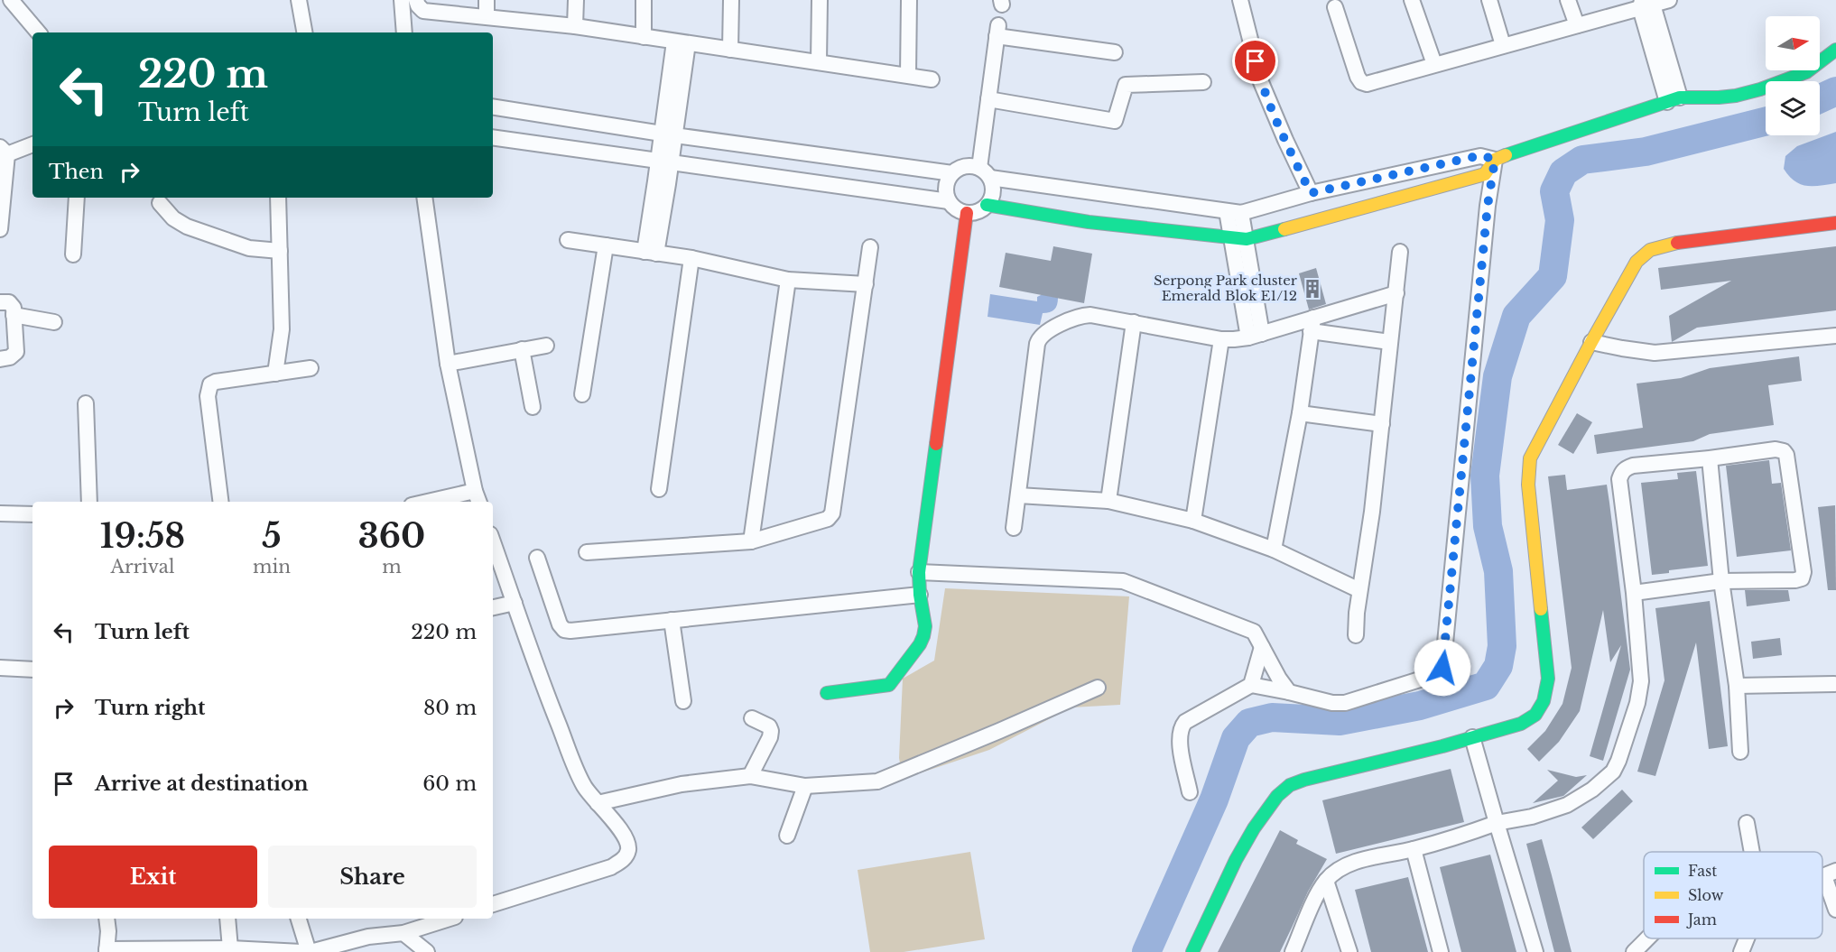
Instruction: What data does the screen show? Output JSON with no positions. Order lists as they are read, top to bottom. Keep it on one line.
{"places":{"building":["Serpong Park cluster Emerald Blok E1/12"]},"legend":["Fast","Slow","Jam"],"north":"right","page":{"turn":["220 m","Turn left"],"then":"Then","eta":["19:58","Arrival","5","min","360","m"],"list":[{"name":"Turn left","value":"220 m"},{"name":"Turn right","value":"80 m"},{"name":"Arrive at destination","value":"60 m"}],"buttons":["Exit","Share"]}}
